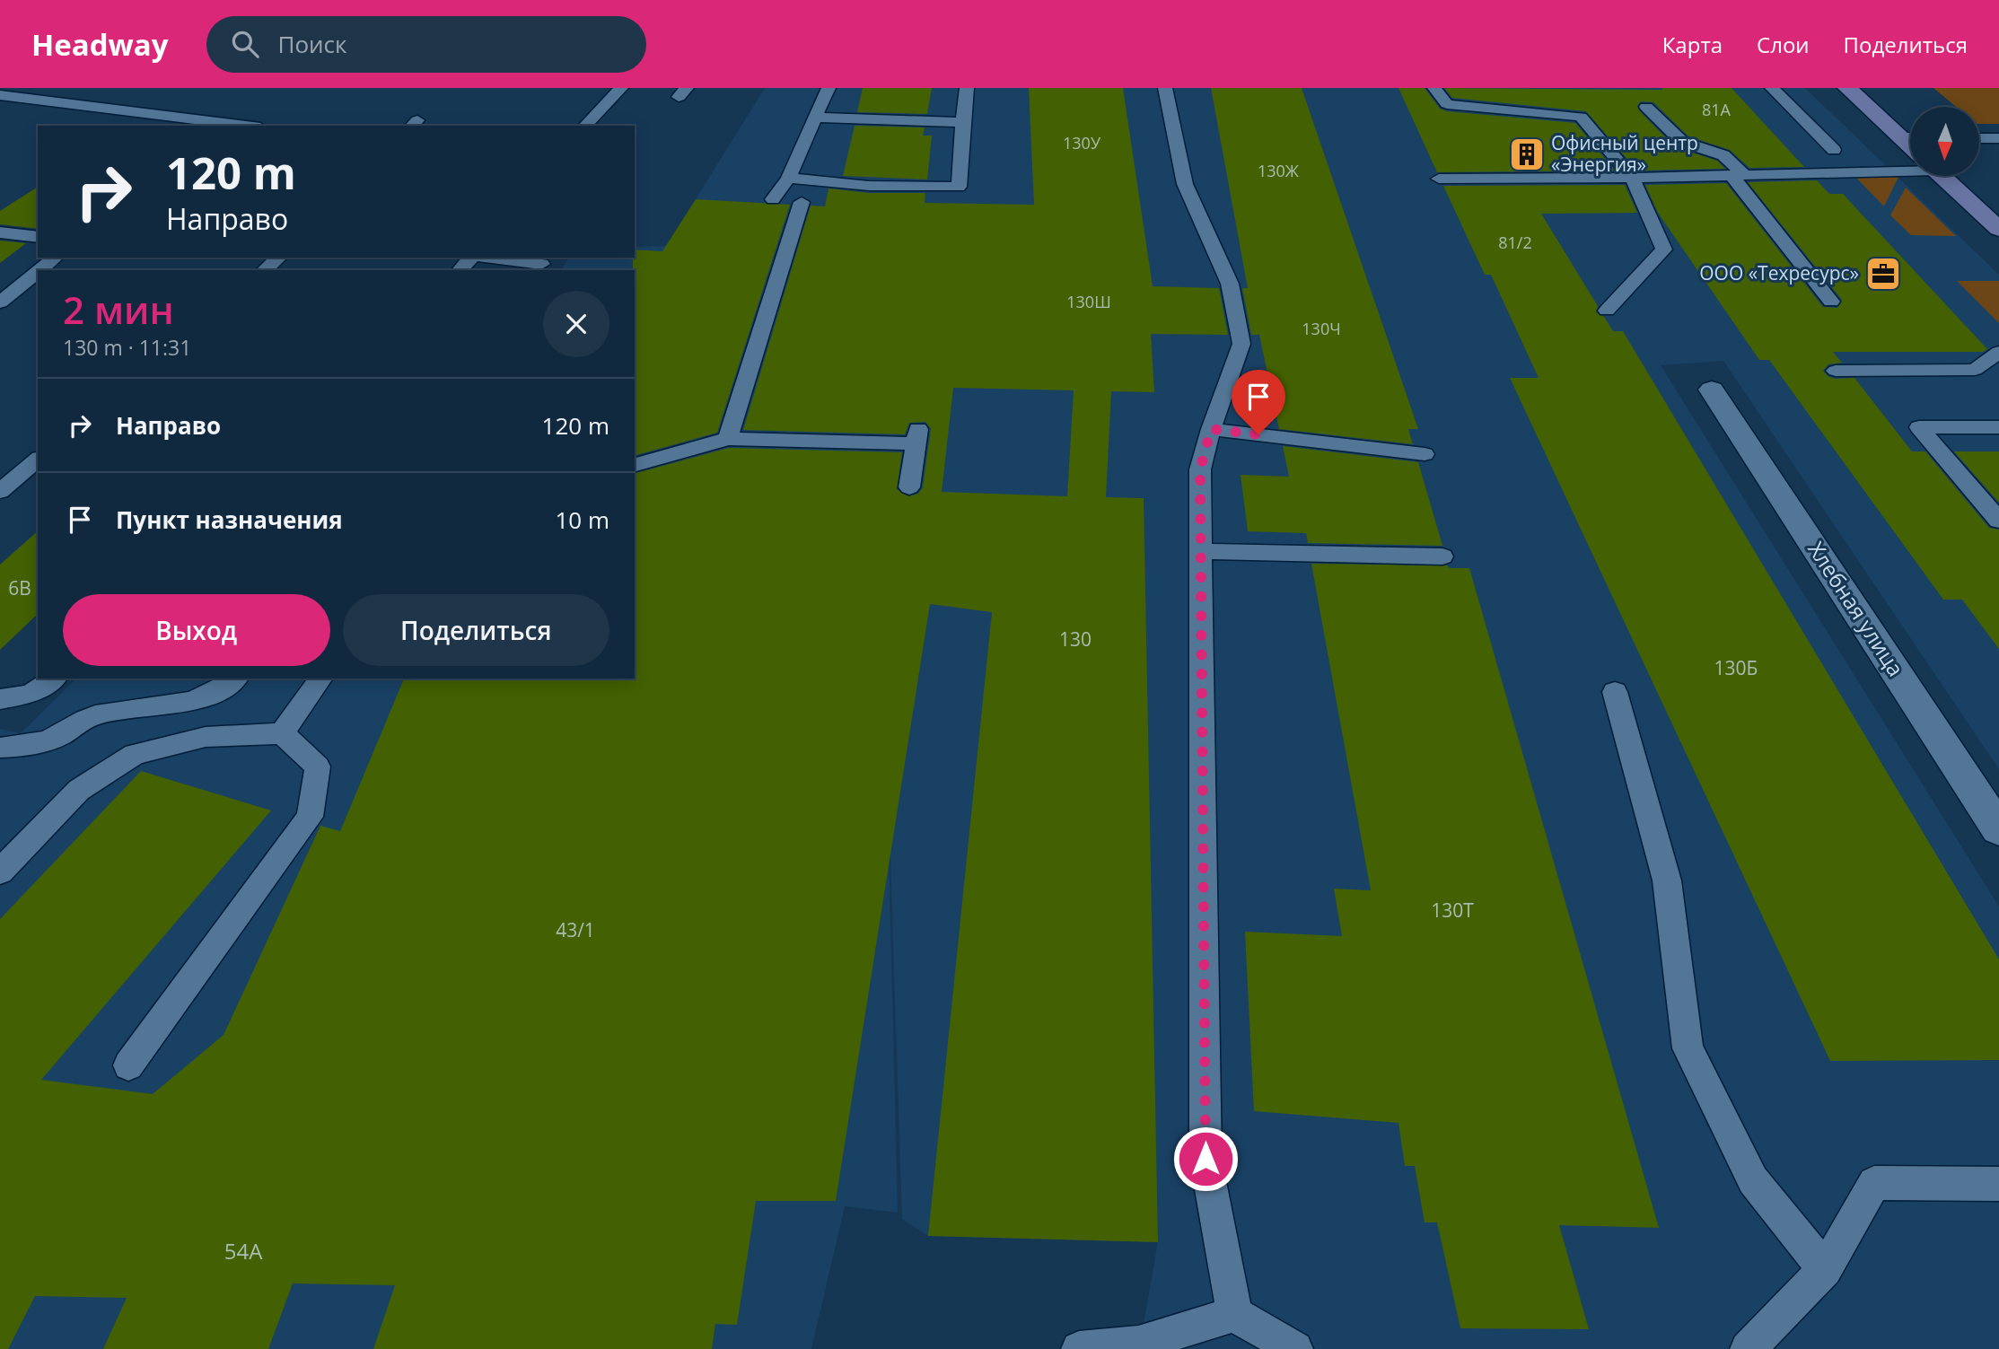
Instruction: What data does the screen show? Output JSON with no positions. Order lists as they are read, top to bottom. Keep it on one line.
{"streets":{"street":["Хлебная улица"]},"places":{"building":["Офисный центр «Энергия»"],"office":["ООО «Техресурс»"]},"house_numbers":["81А","130У","130Ж","81/2","130Ш","130Ч","6В","130","130Б","130Т","43/1","54А"],"north":"bottom","page":{"header":"Headway","search":"Поиск","nav":["Карта","Слои","Поделиться"],"turn":["120 m","Направо"],"heading":["2 мин","130 m · 11:31"],"list":[{"name":"Направо","value":"120 m"},{"name":"Пункт назначения","value":"10 m"}],"buttons":["Выход","Поделиться"]}}
